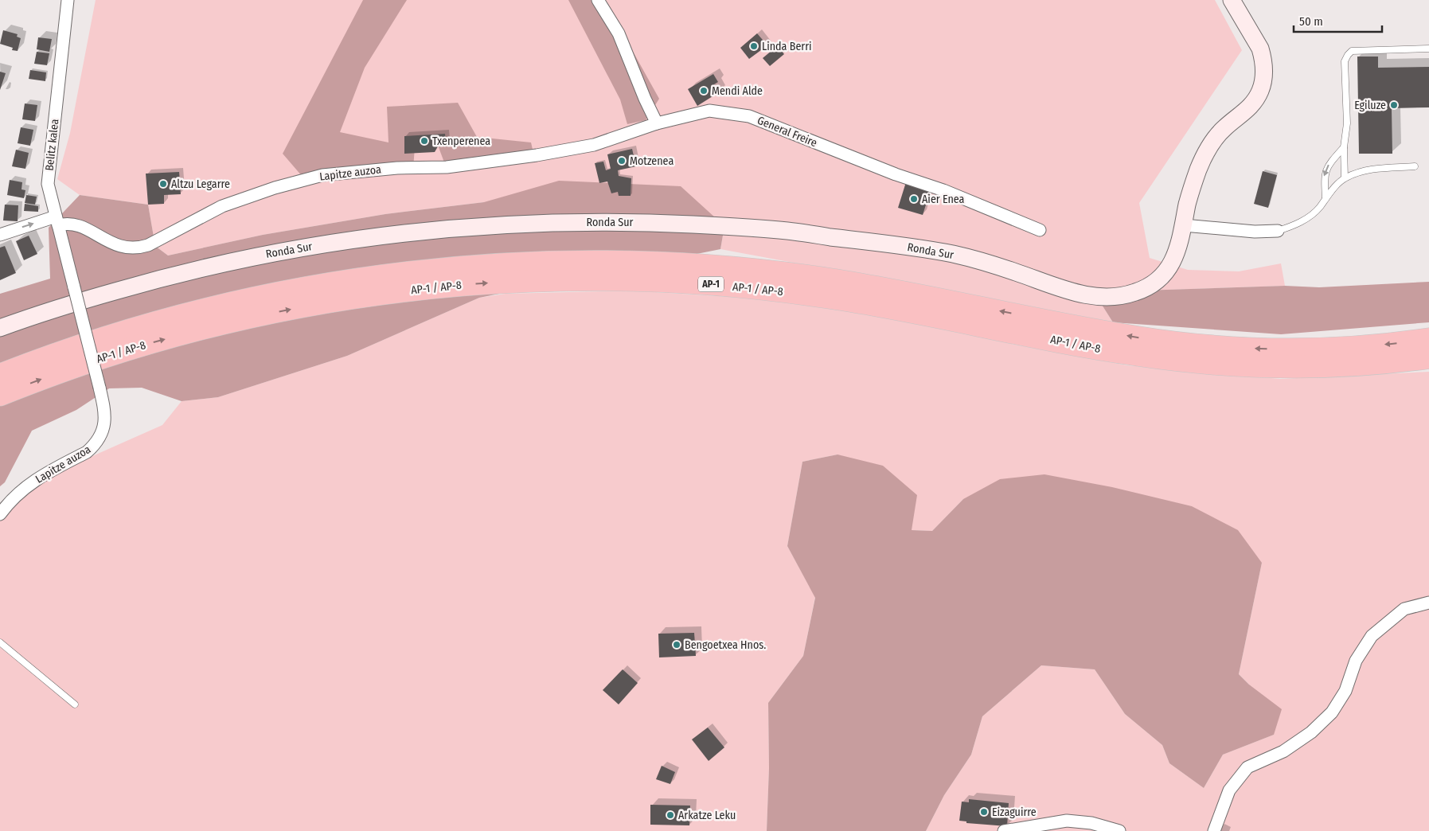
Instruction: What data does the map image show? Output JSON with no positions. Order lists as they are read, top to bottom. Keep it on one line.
{"streets":{"highway":["AP-1","AP-1 / AP-8"],"main road":["Ronda Sur"],"street":["General Freire","Belitz kalea","Lapitze auzoa"]},"crossings":[["General Freire","Lapitze auzoa"],["Belitz kalea","Lapitze auzoa"]],"places":["Linda Berri","Mendi Alde","Egiluze","Txenperenea","Motzenea","Altzu Legarre","Aier Enea","Bengoetxea Hnos.","Eizaguirre","Arkatze Leku"],"scale_bar":"50 m"}
